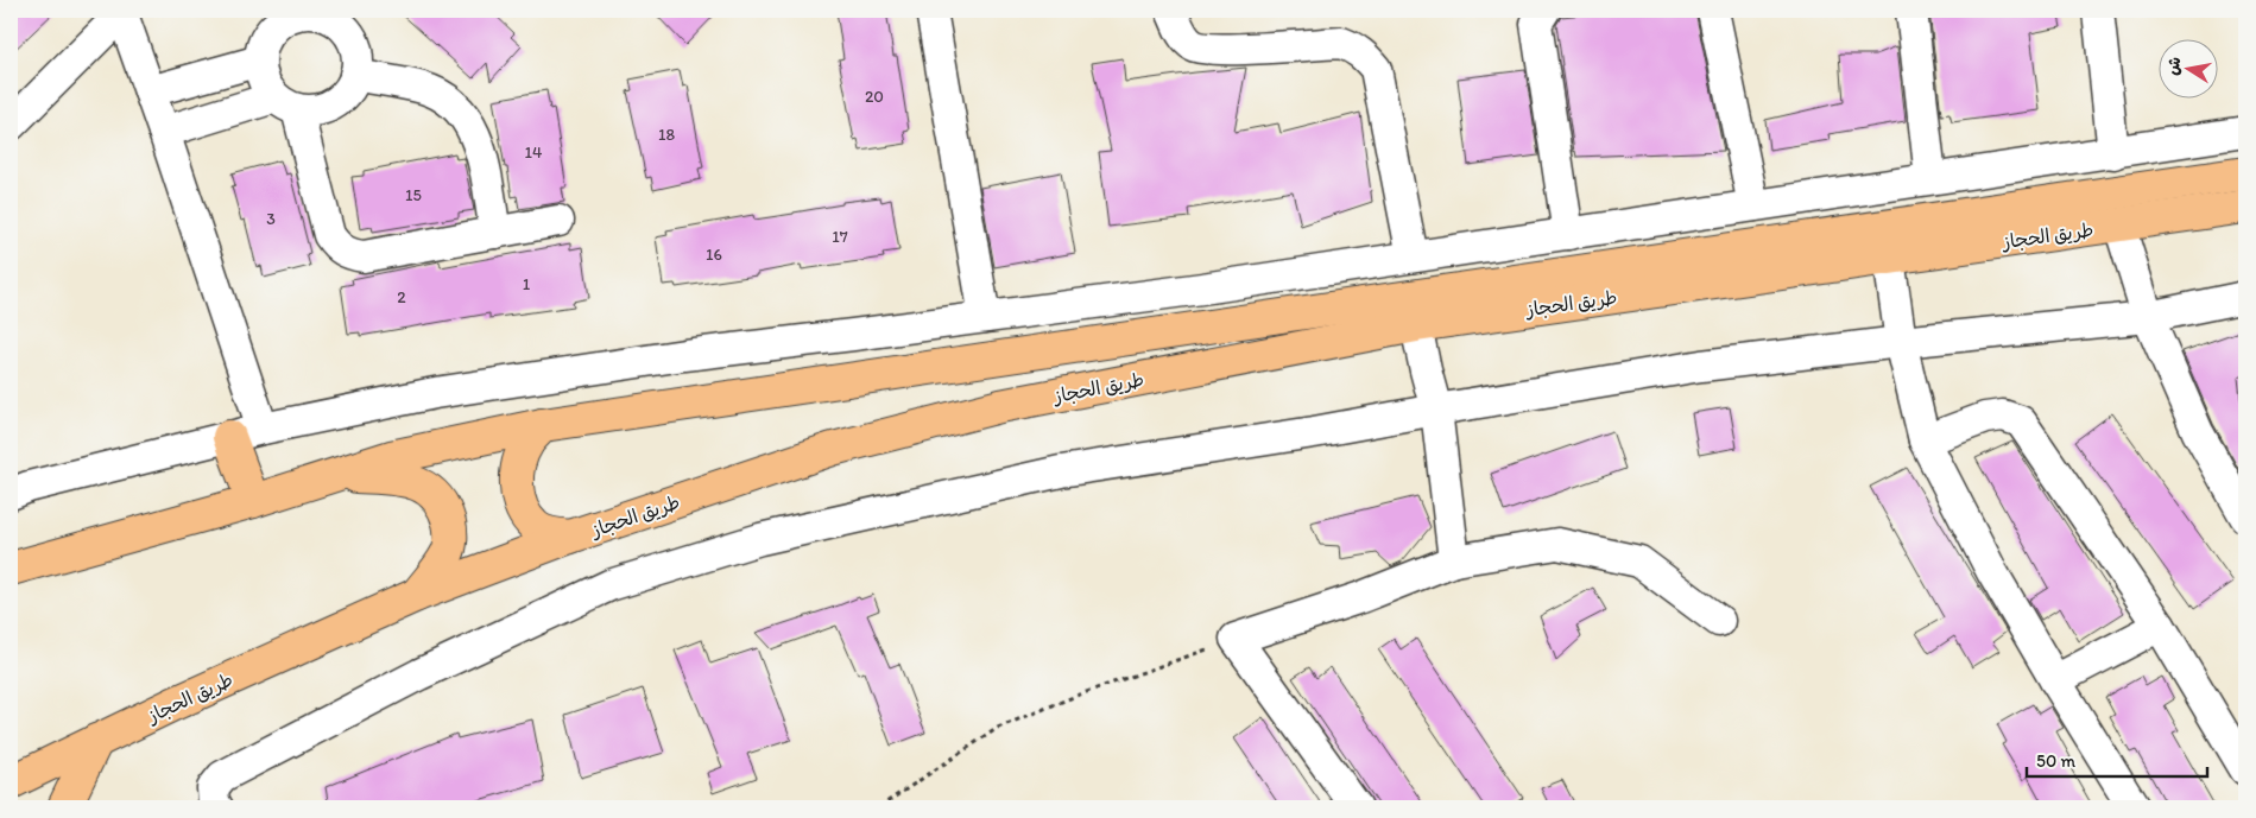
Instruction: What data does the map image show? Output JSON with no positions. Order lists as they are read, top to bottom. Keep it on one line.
{"streets":{"main road":["طريق الحجاز"]},"house_numbers":["20","18","14","15","3","17","16","1","2"],"scale_bar":"50 m","north":"left"}
